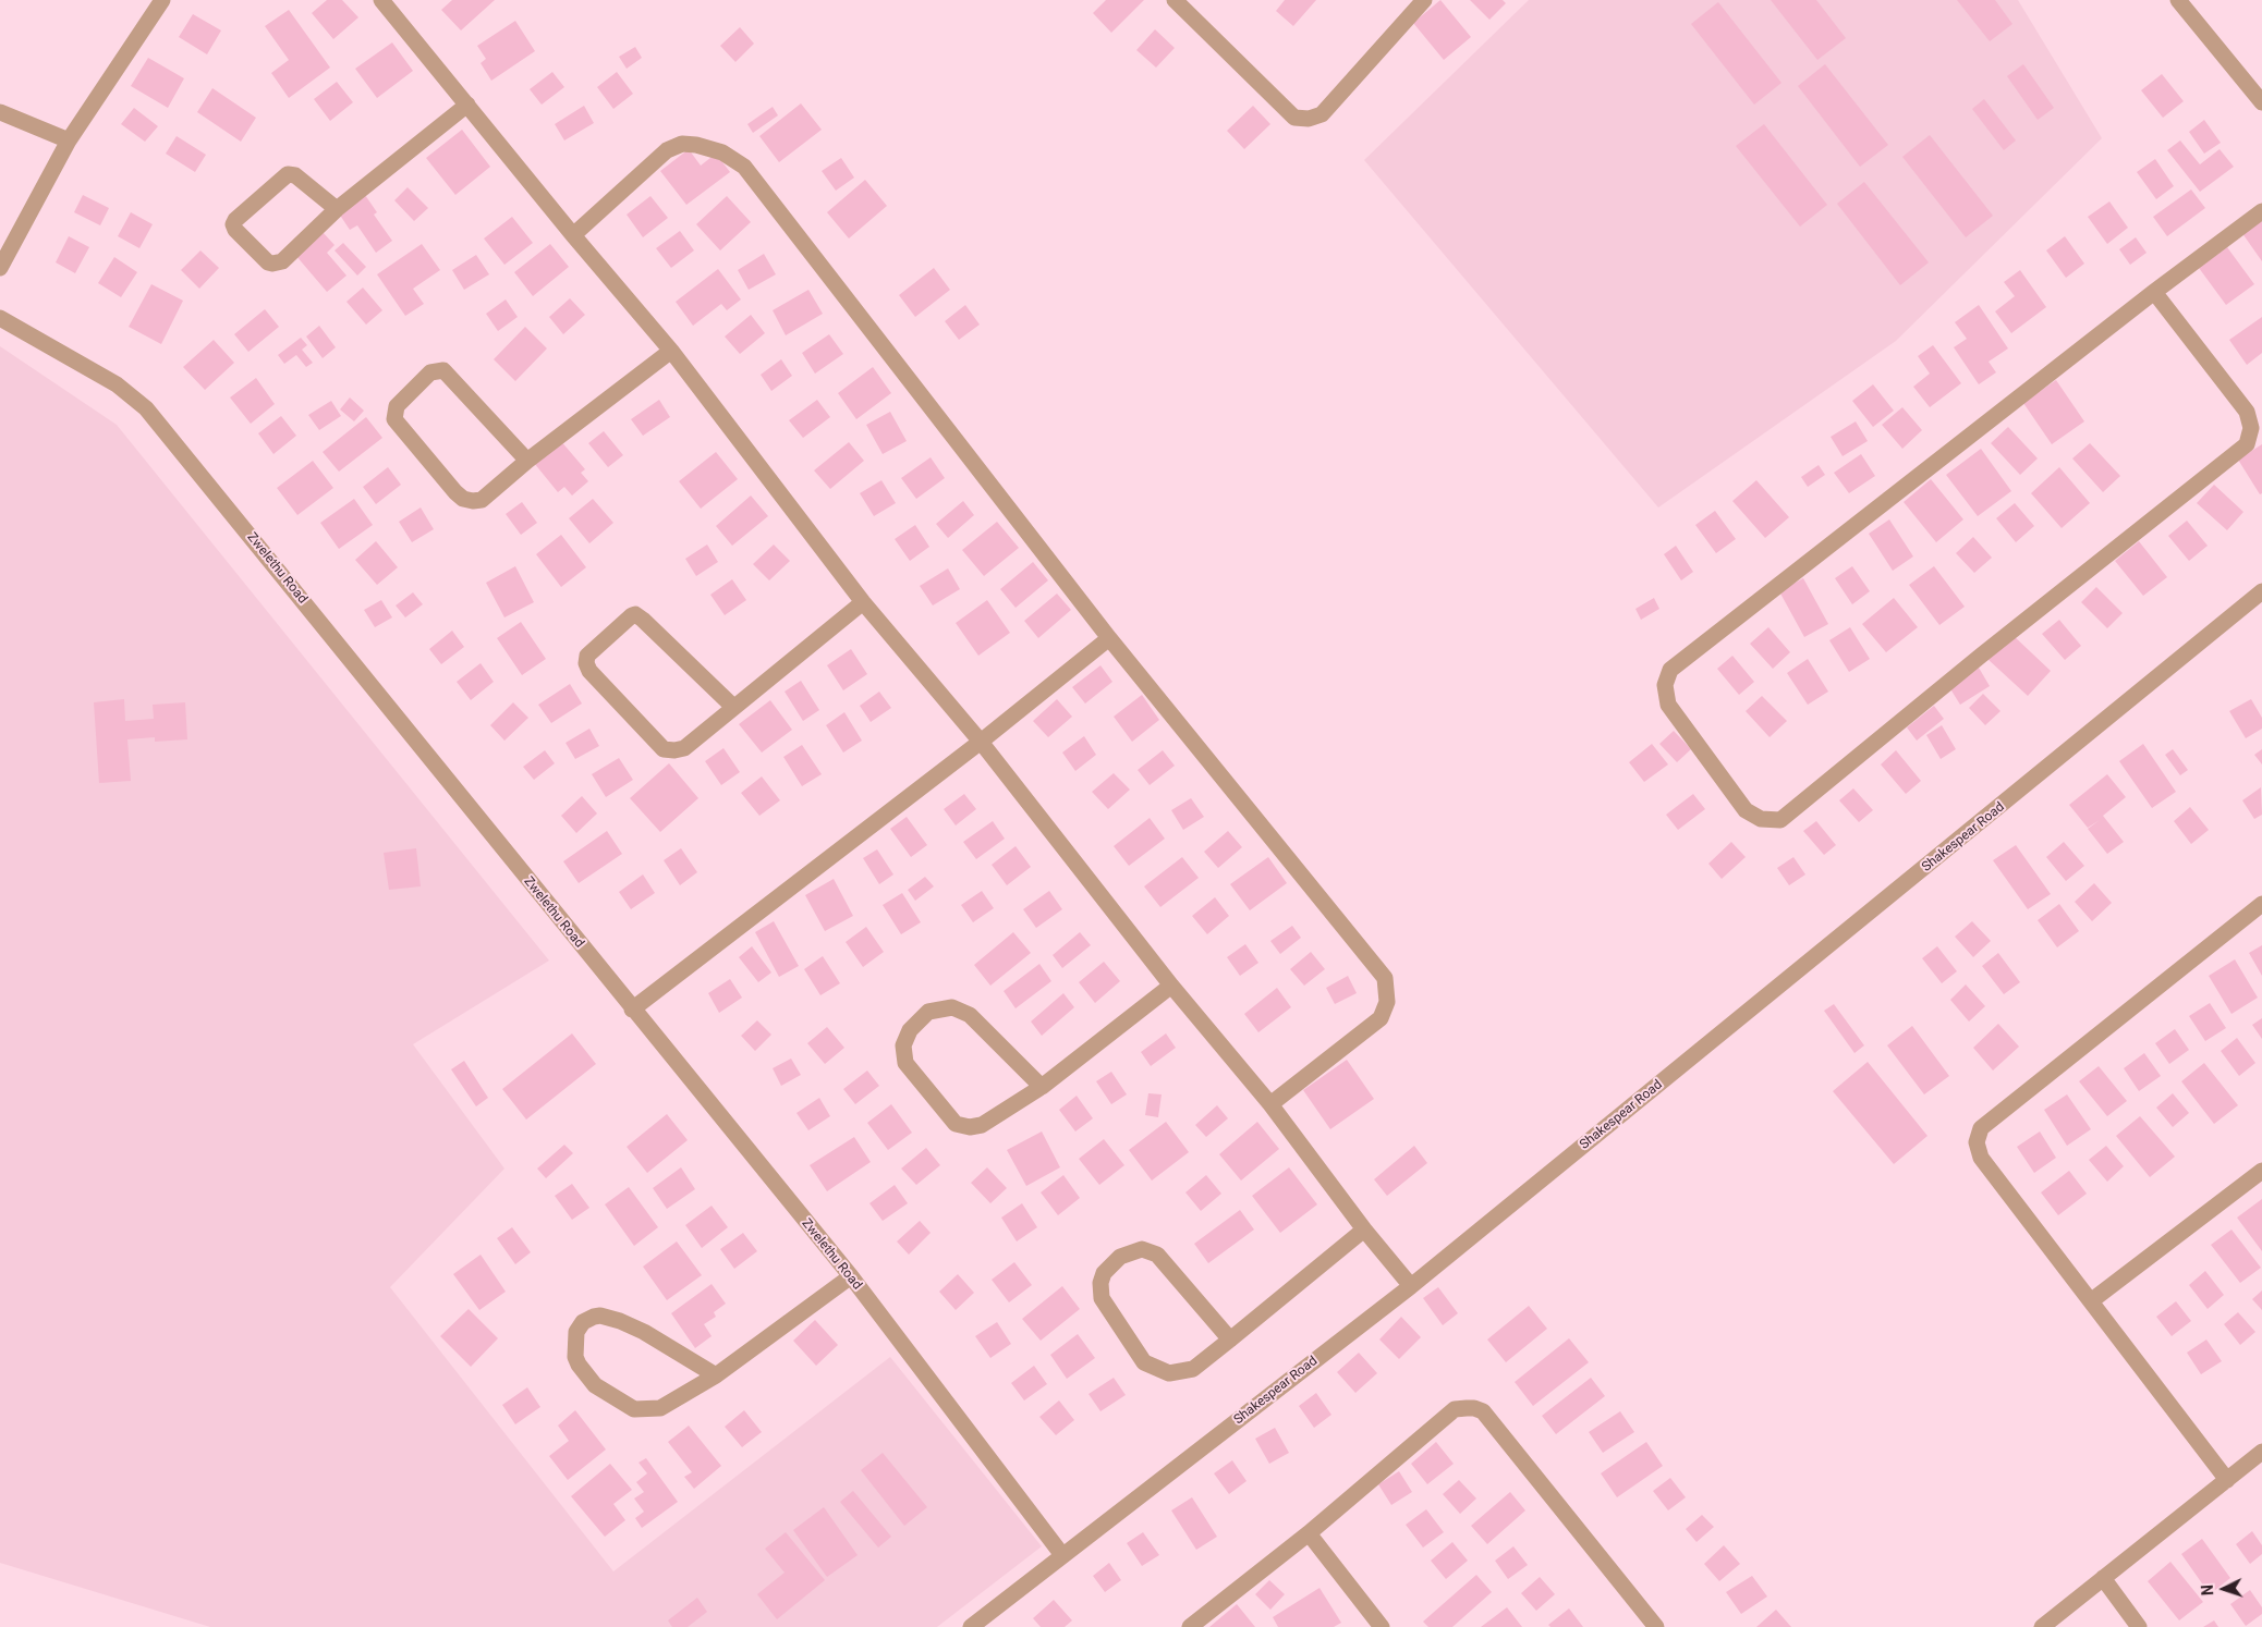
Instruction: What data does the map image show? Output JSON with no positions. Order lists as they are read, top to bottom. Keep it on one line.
{"streets":{"street":["Zwelethu Road","Shakespear Road"]},"crossings":[["Zwelethu Road","Shakespear Road"]],"north":"left"}
